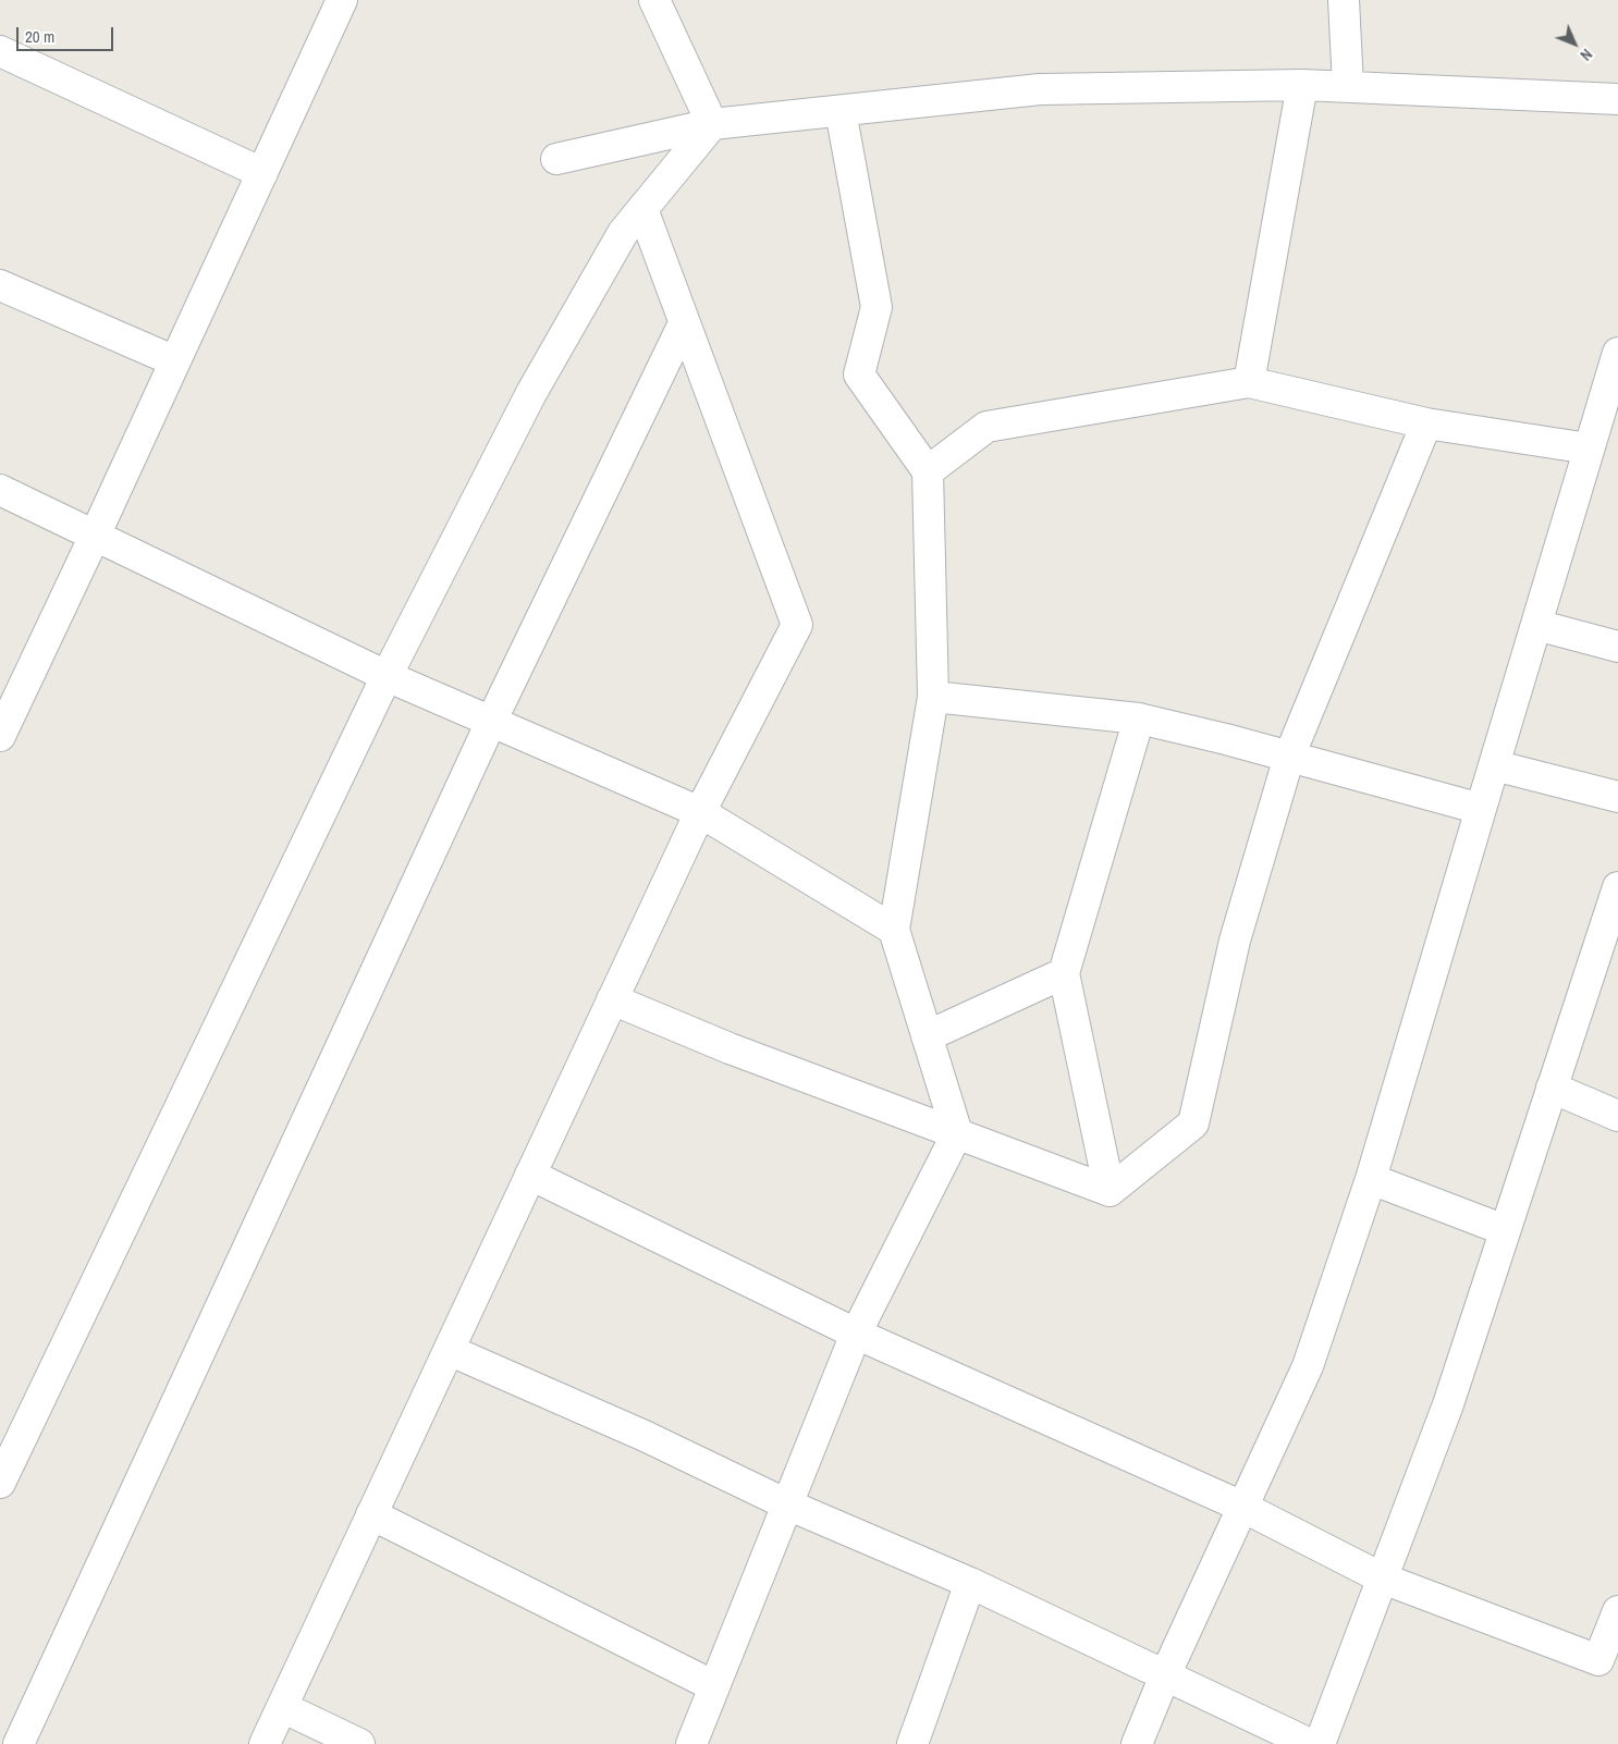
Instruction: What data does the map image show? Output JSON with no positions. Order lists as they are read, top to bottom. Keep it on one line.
{"scale_bar":"20 m","north":"bottom right"}
